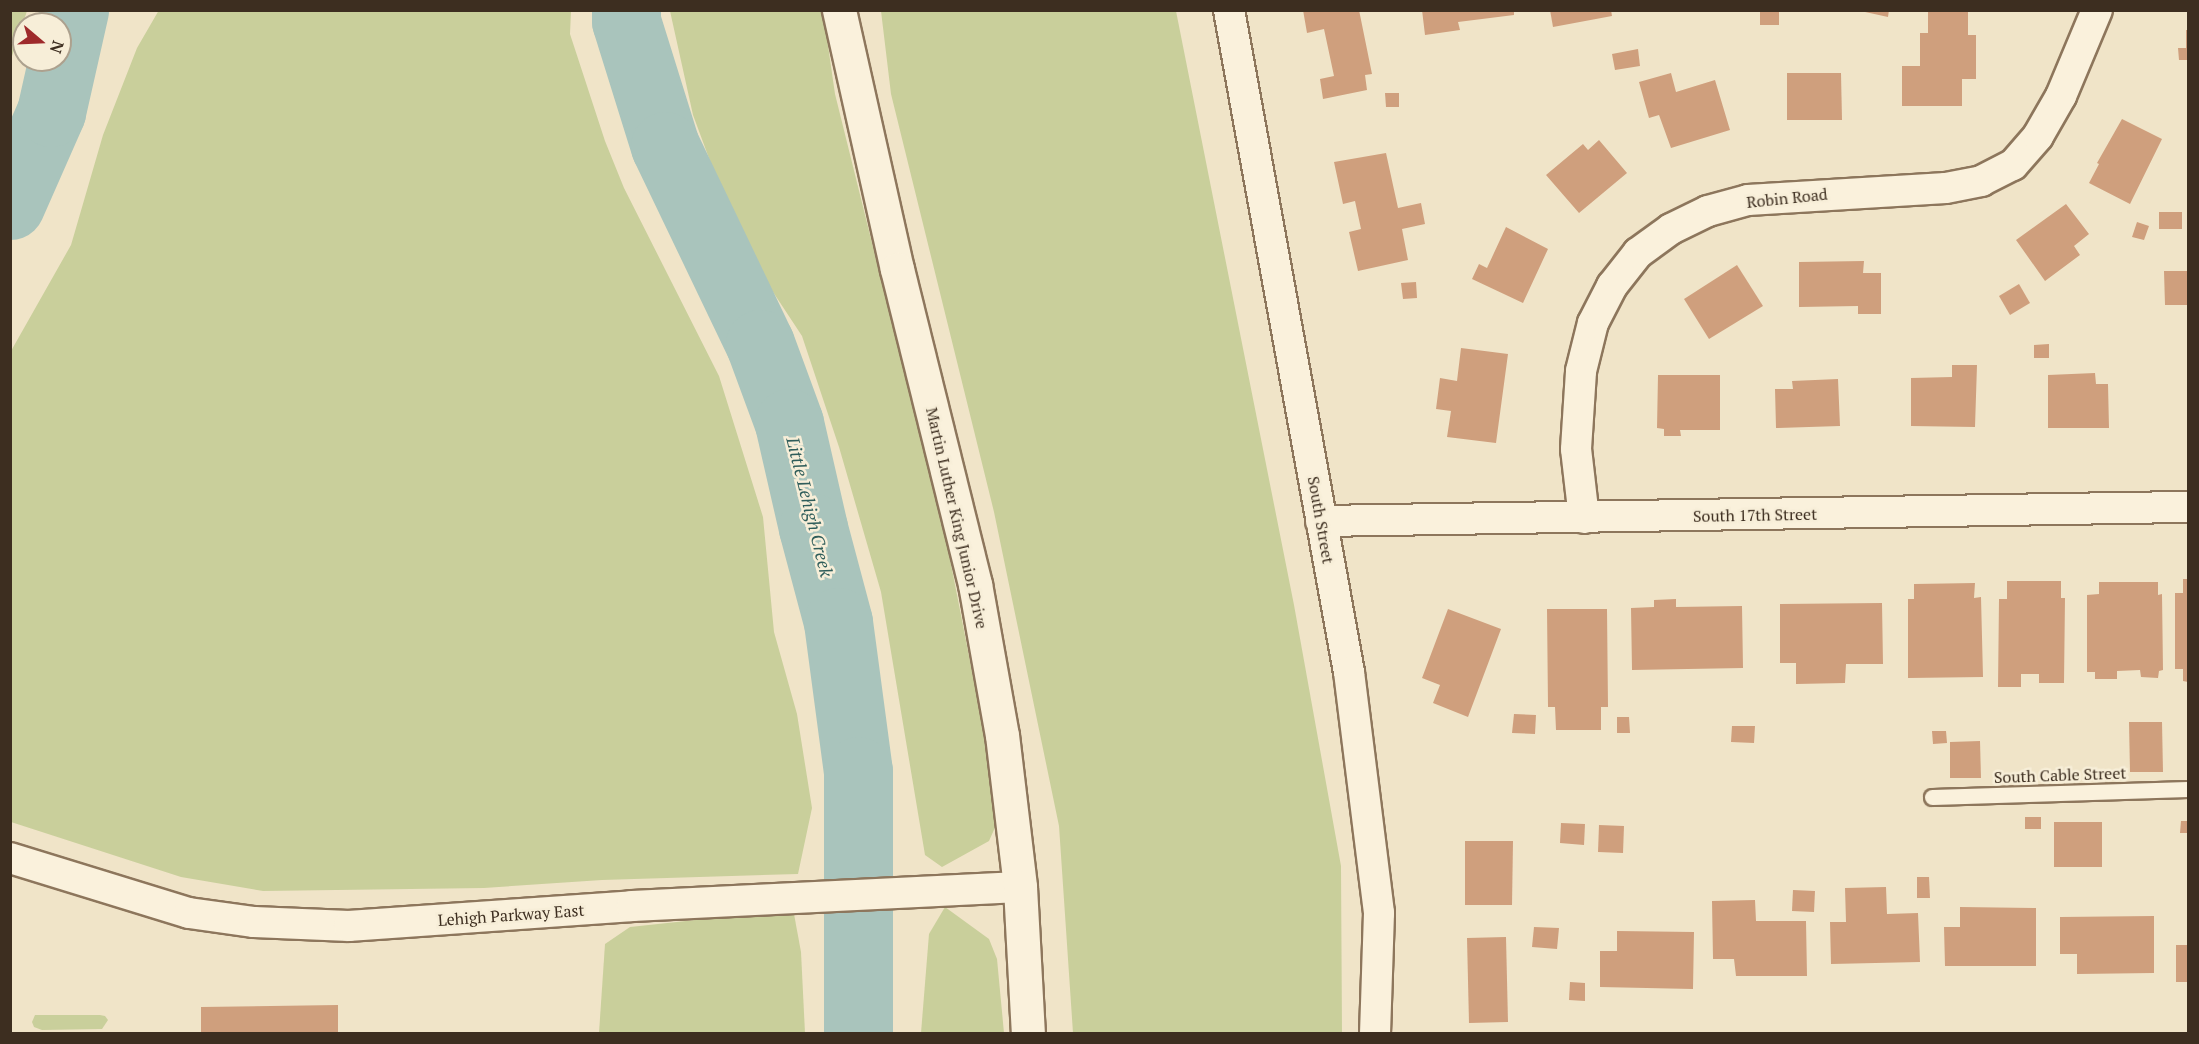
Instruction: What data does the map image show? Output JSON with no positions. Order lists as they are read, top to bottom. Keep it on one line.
{"streets":{"main road":["Martin Luther King Junior Drive"],"street":["Robin Road","South 17th Street","South Street","Lehigh Parkway East"],"lane":["South Cable Street"]},"crossings":[["Robin Road","South 17th Street"],["South 17th Street","South Street"],["Martin Luther King Junior Drive","Lehigh Parkway East"]],"water":["Little Lehigh Creek"],"north":"right"}
